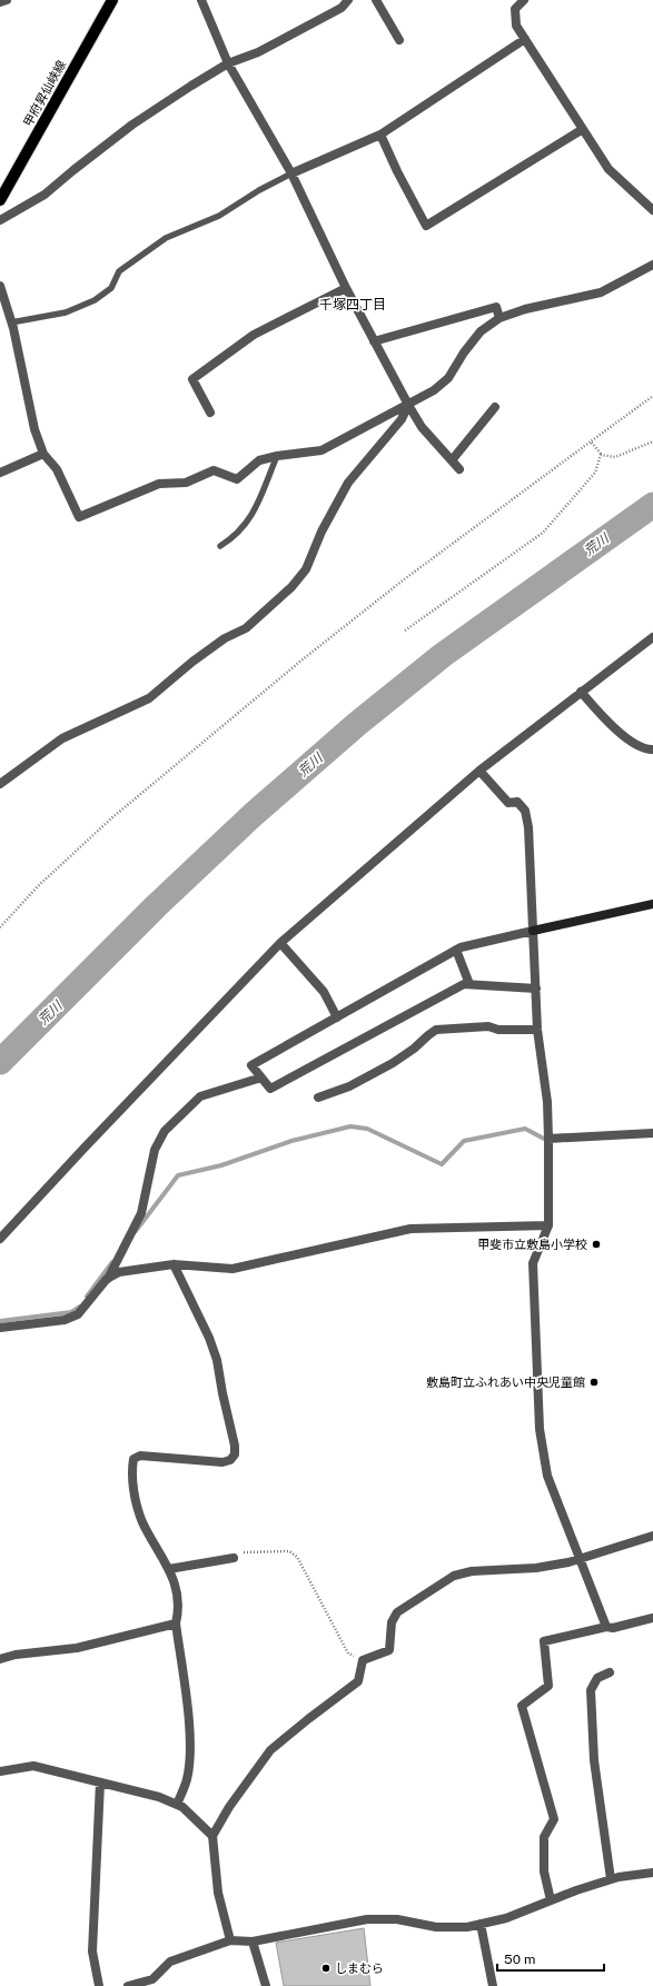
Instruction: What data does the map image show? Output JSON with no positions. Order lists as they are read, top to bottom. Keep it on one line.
{"streets":{"main road":["甲府昇仙峡線"]},"districts":["千塚四丁目"],"water":["荒川"],"places":["甲斐市立敷島小学校","敷島町立ふれあい中央児童館","しまむら"],"scale_bar":"50 m"}
